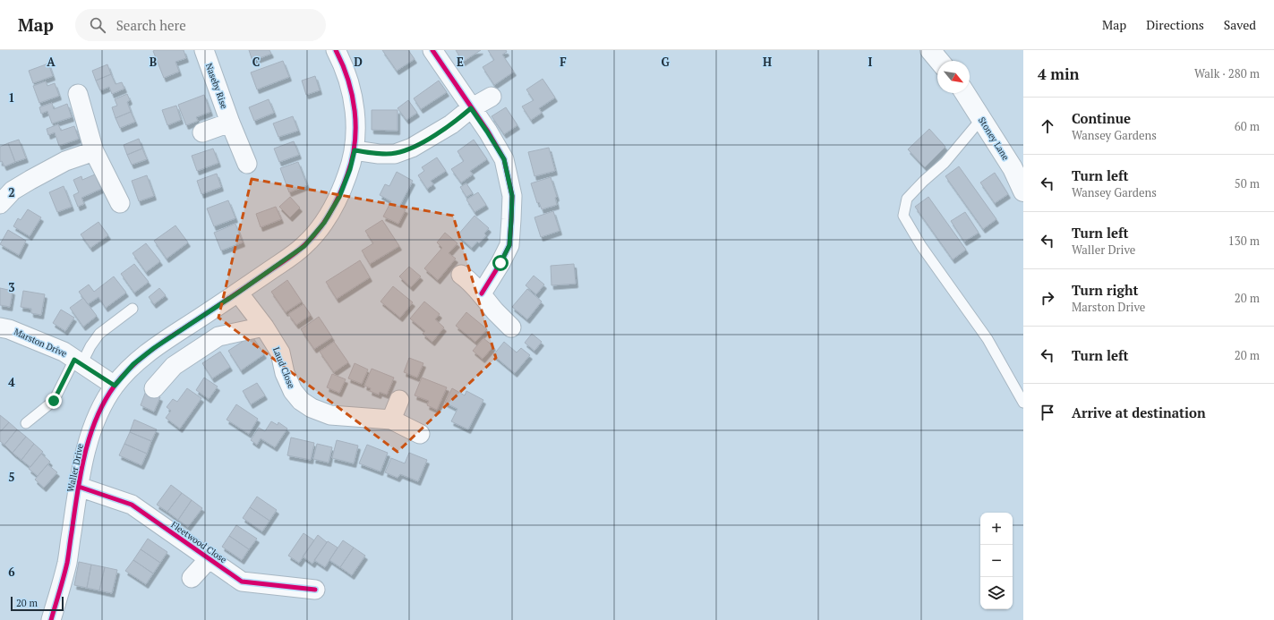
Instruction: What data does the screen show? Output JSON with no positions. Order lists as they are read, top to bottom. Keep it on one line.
{"streets":{"street":["Naseby Rise","Stoney Lane","Marston Drive","Laud Close","Waller Drive","Fleetwood Close"]},"crossings":[["Marston Drive","Waller Drive"],["Laud Close","Waller Drive"],["Waller Drive","Fleetwood Close"]],"scale_bar":"20 m","north":"bottom right","page":{"header":"Map","search":"Search here","nav":["Map","Directions","Saved"],"heading":["4 min","Walk · 280 m"],"list":[["Continue","Wansey Gardens","60 m"],["Turn left","Wansey Gardens","50 m"],["Turn left","Waller Drive","130 m"],["Turn right","Marston Drive","20 m"],["Turn left","20 m"],"Arrive at destination"],"map_buttons":["+","−"],"scale":"20 m"},"grid":{"columns":["A","B","C","D","E","F","G","H","I"],"rows":["1","2","3","4","5","6"]}}
